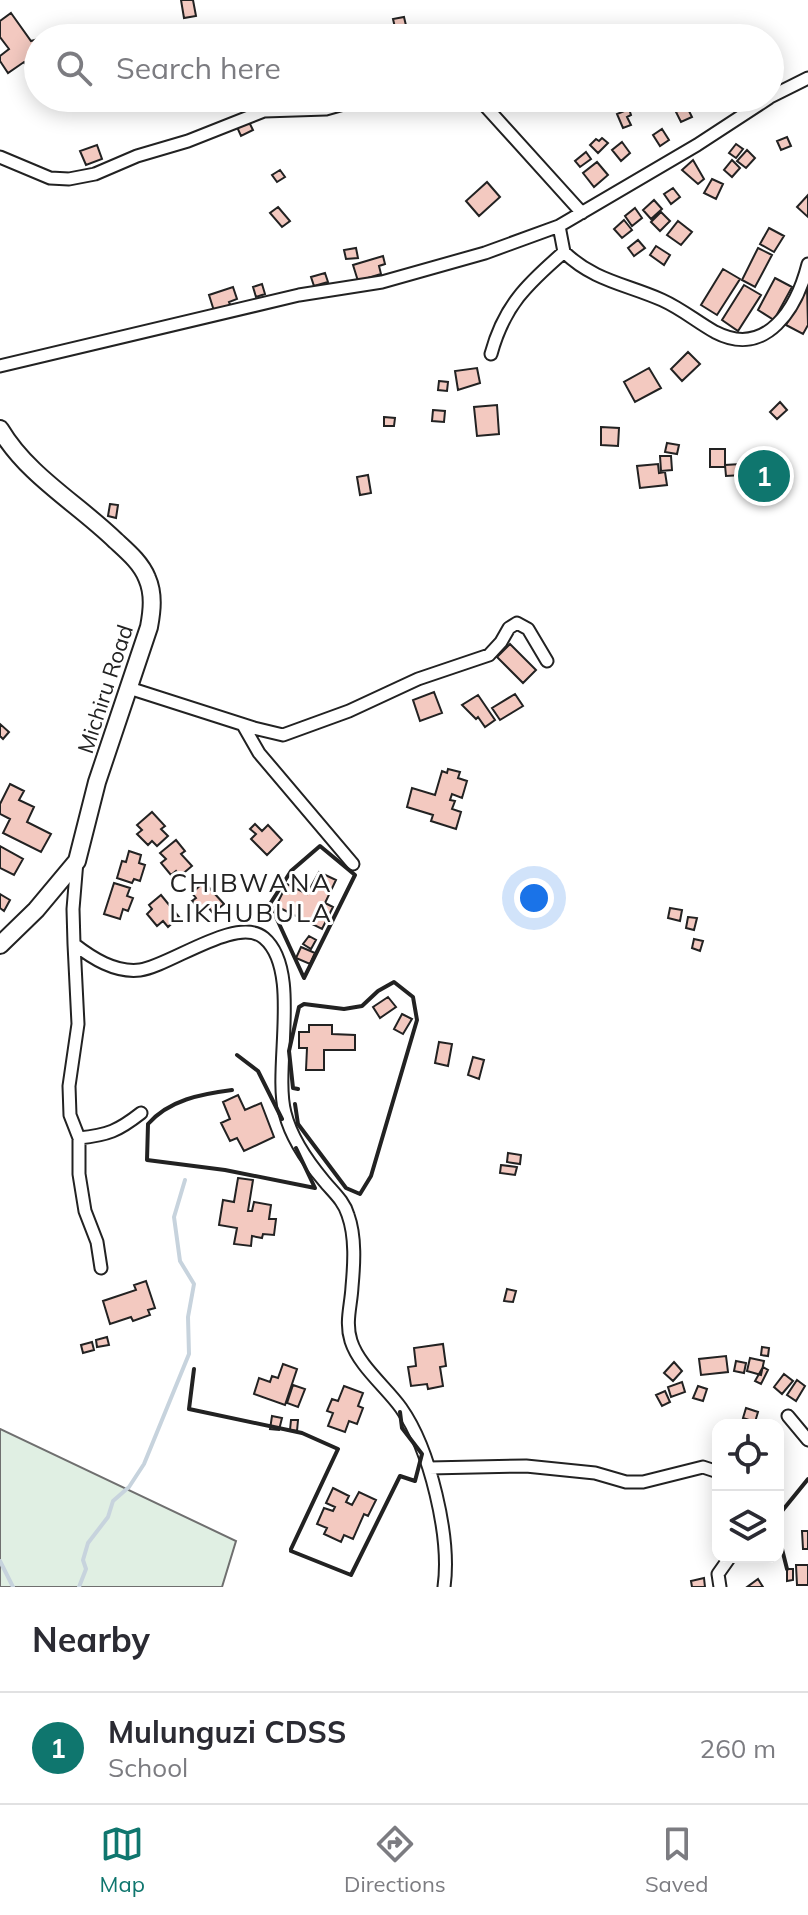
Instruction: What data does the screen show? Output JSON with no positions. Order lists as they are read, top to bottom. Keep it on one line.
{"streets":{"street":["Michiru Road"]},"districts":["CHIBWANA LIKHUBULA"],"page":{"search":"Search here","pins":"1","heading":"Nearby","list":[{"mark":"1","name":"Mulunguzi CDSS","note":"School","value":"260 m"}],"nav":["Map","Directions","Saved"]}}
